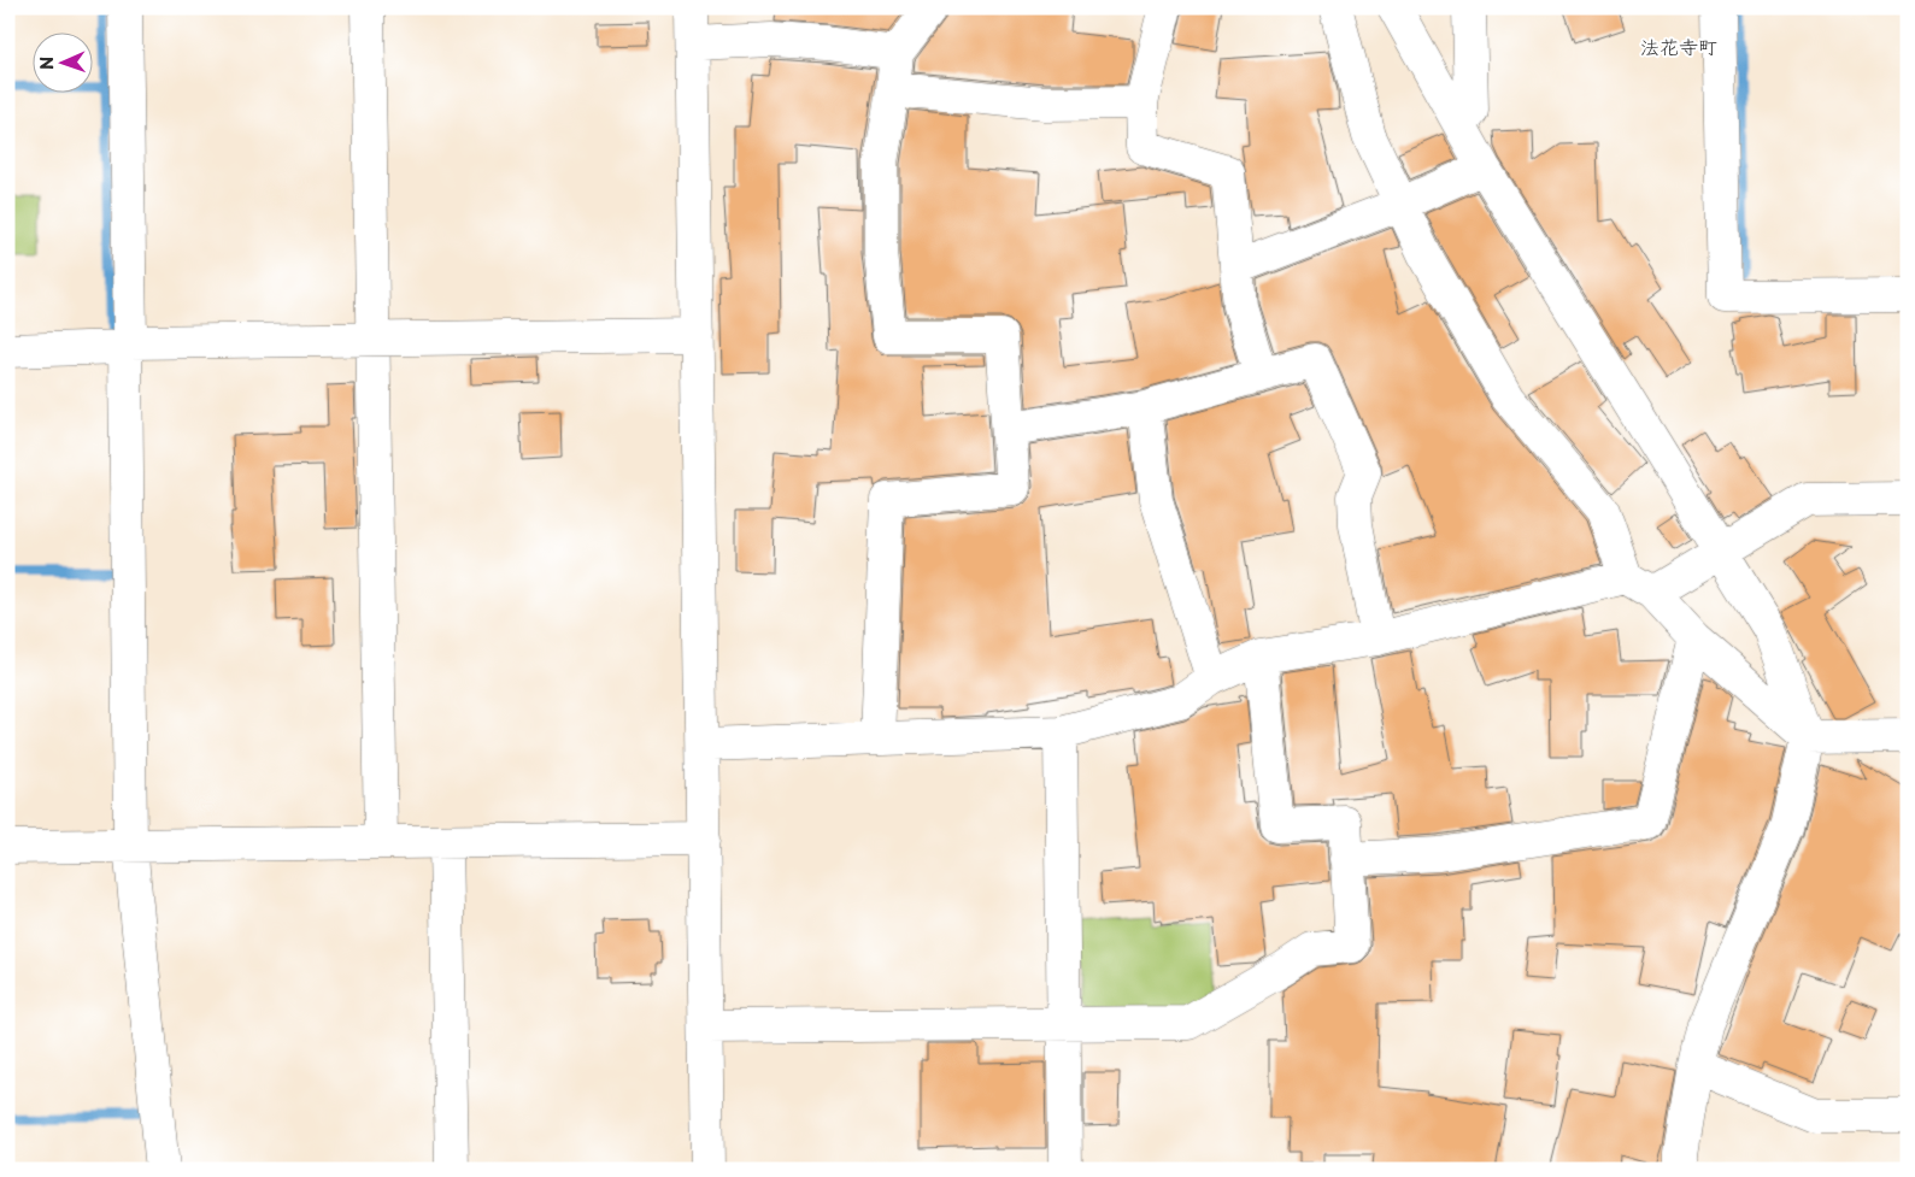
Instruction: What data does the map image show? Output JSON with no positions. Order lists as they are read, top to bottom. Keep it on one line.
{"districts":["法花寺町"],"north":"left"}
